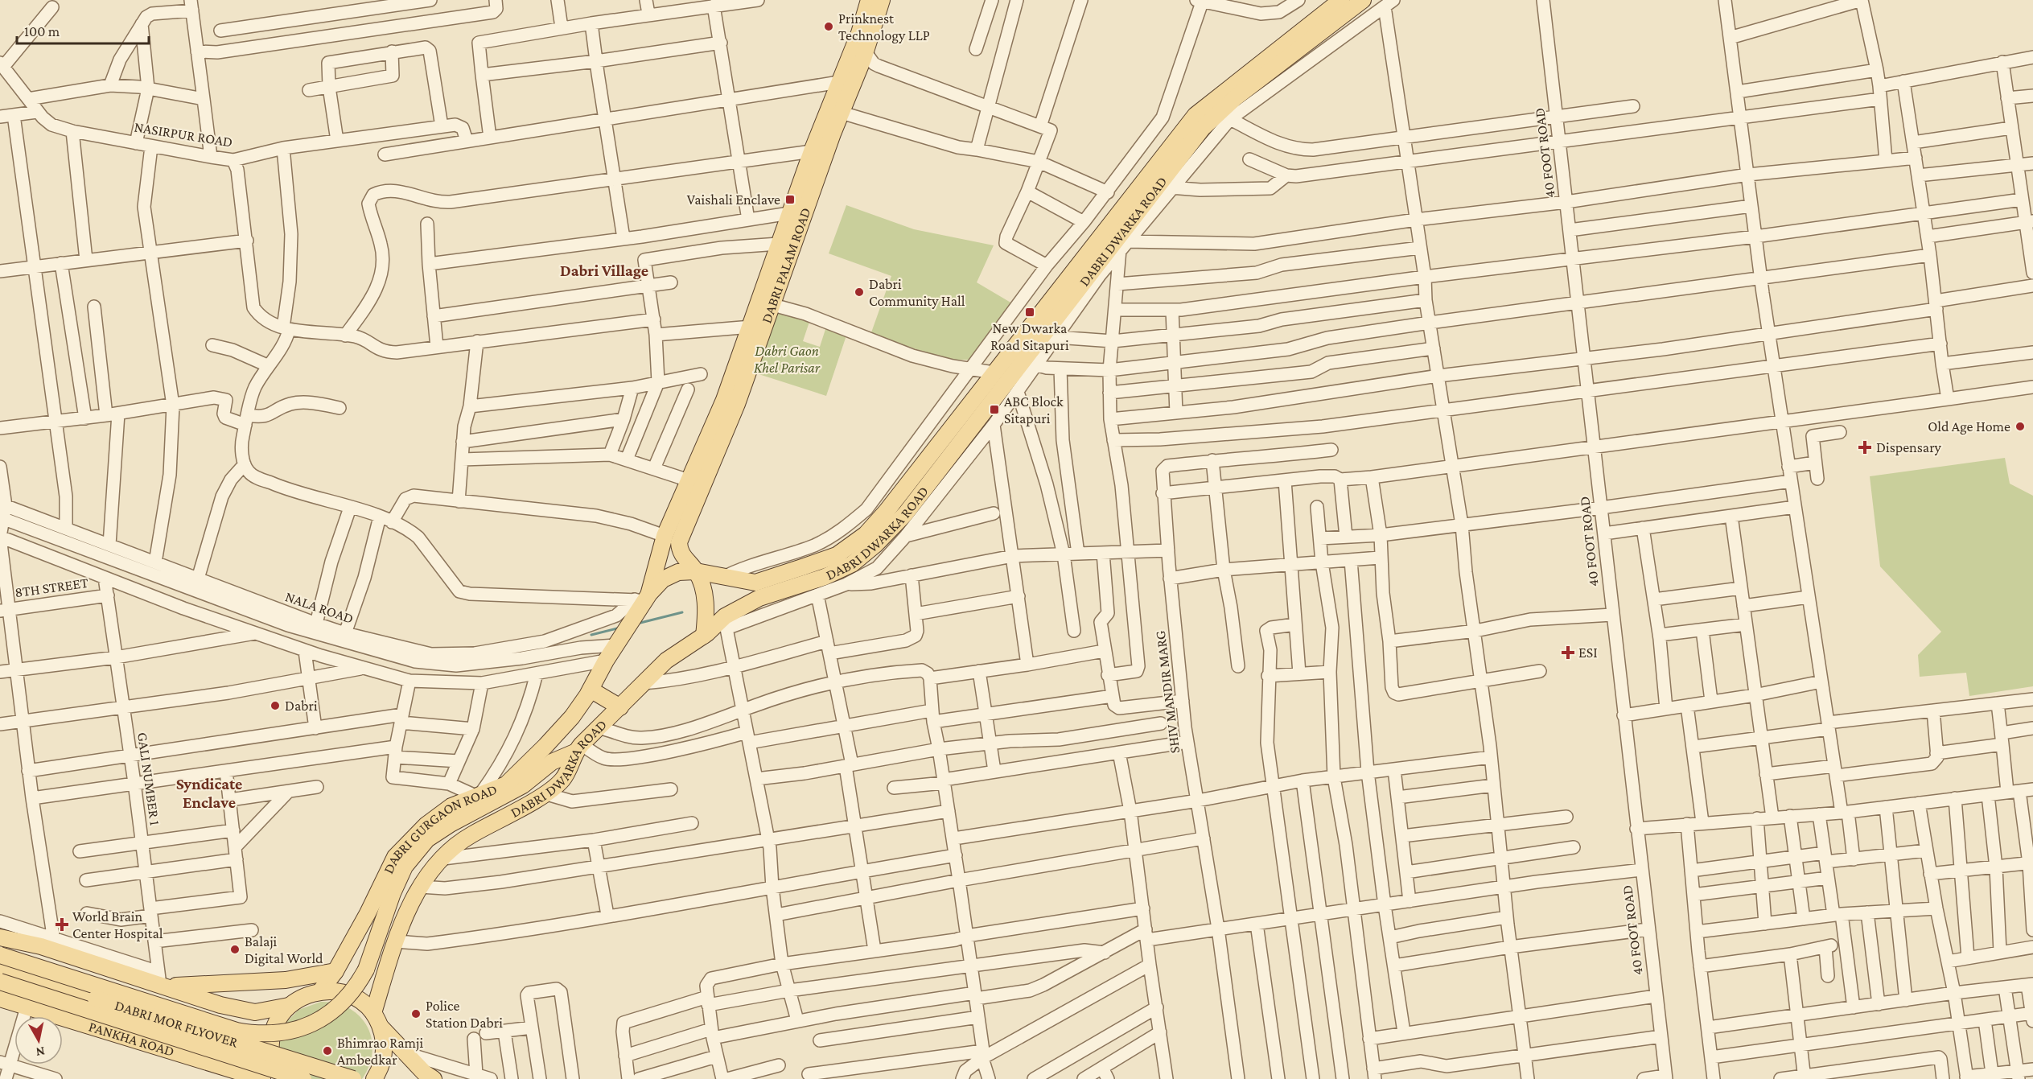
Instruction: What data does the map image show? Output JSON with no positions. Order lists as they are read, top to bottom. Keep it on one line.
{"streets":{"main road":["DABRI DWARKA ROAD","DABRI PALAM ROAD","DABRI GURGAON ROAD","DABRI MOR FLYOVER","PANKHA ROAD"],"street":["NASIRPUR ROAD","40 FOOT ROAD","8TH STREET","NALA ROAD","SHIV MANDIR MARG","GALI NUMBER 1"]},"crossings":[["DABRI DWARKA ROAD","DABRI PALAM ROAD"],["DABRI DWARKA ROAD","NALA ROAD"],["DABRI DWARKA ROAD","DABRI GURGAON ROAD"],["DABRI PALAM ROAD","NALA ROAD"],["DABRI PALAM ROAD","DABRI GURGAON ROAD"],["8TH STREET","GALI NUMBER 1"],["NALA ROAD","DABRI GURGAON ROAD"]],"districts":["Dabri Village","Syndicate Enclave"],"parks":["Dabri Gaon Khel Parisar"],"places":{"other":["Prinknest Technology LLP","Dabri Community Hall","Old Age Home","Dabri","Balaji Digital World","Police Station Dabri","Bhimrao Ramji Ambedkar"],"transit":["Vaishali Enclave","New Dwarka Road Sitapuri","ABC Block Sitapuri"],"health":["Dispensary","ESI","World Brain Center Hospital"]},"scale_bar":"100 m","north":"bottom"}
